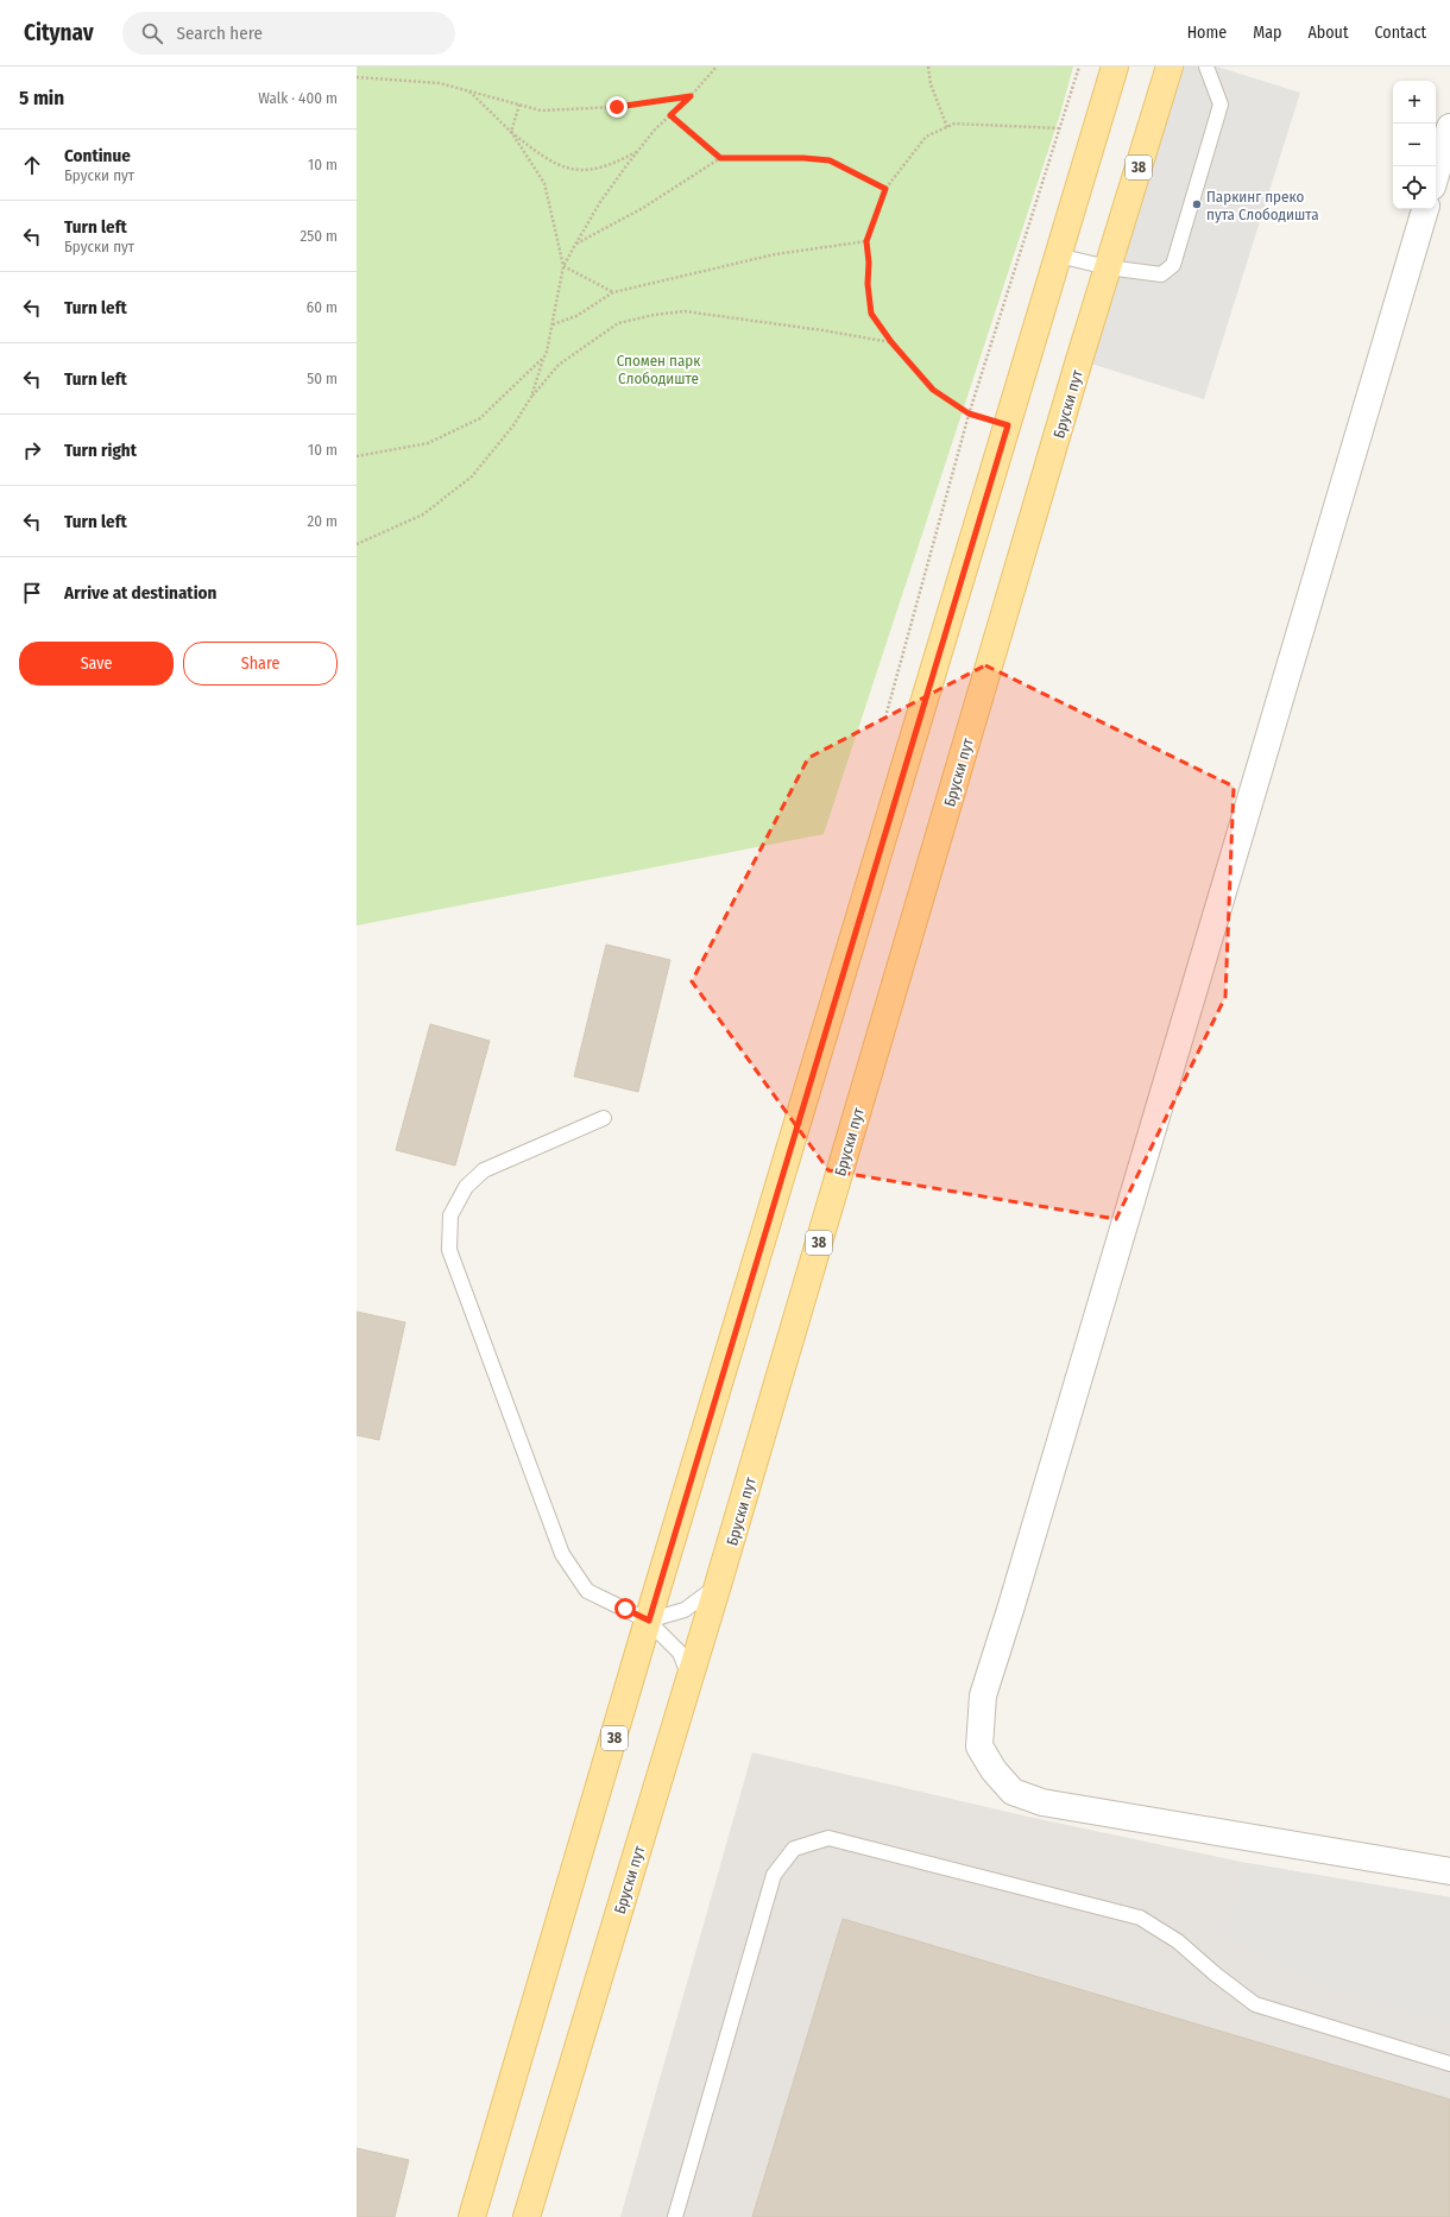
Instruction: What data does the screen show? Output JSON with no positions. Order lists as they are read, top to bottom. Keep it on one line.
{"streets":{"main road":["38","Бруски пут"]},"parks":["Спомен парк Слободиште"],"places":["Паркинг преко пута Слободишта"],"page":{"header":"Citynav","search":"Search here","nav":["Home","Map","About","Contact"],"heading":["5 min","Walk · 400 m"],"map_buttons":["+","−"],"list":[["Continue","Бруски пут","10 m"],["Turn left","Бруски пут","250 m"],["Turn left","60 m"],["Turn left","50 m"],["Turn right","10 m"],["Turn left","20 m"],"Arrive at destination"],"buttons":["Save","Share"]}}
